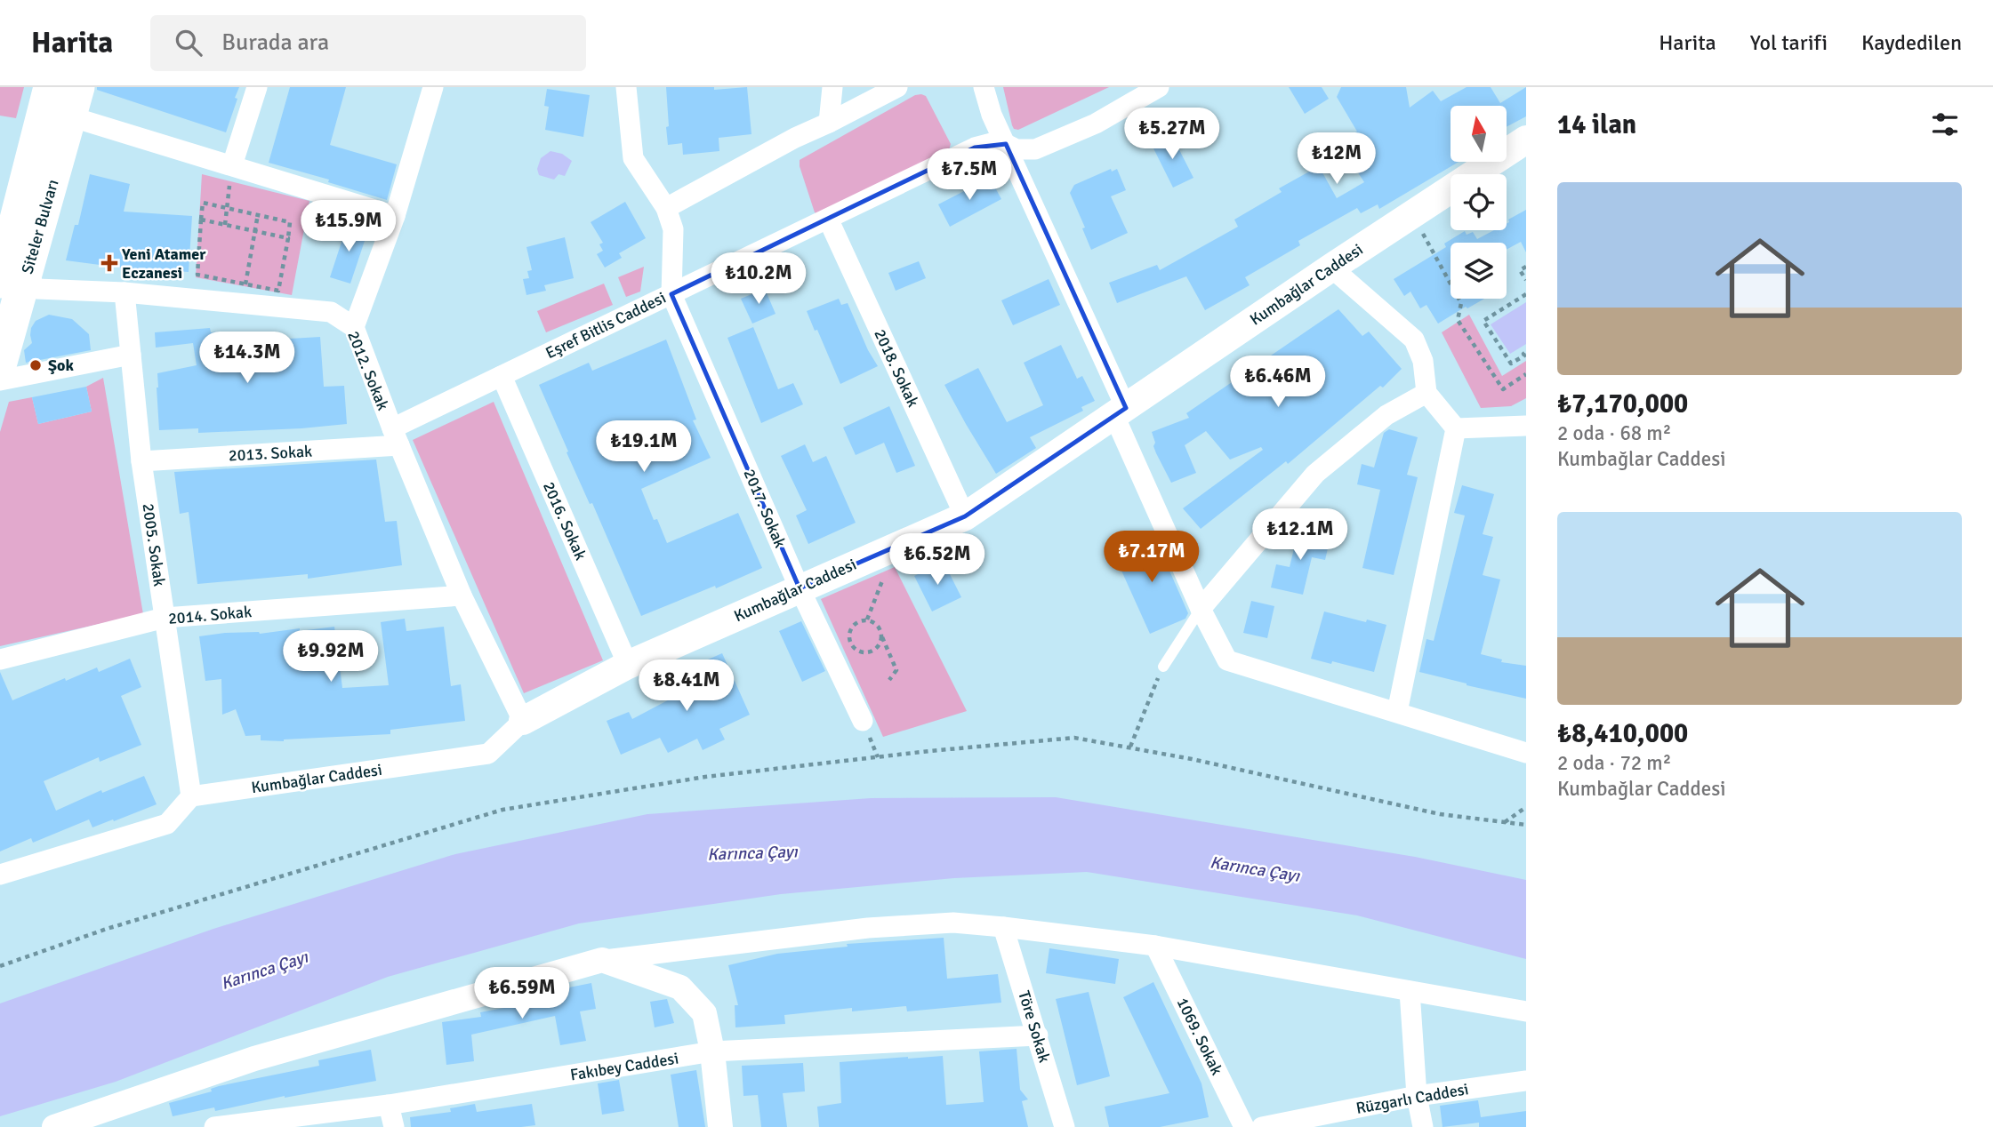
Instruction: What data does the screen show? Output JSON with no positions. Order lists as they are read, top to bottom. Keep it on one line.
{"streets":{"main road":["Siteler Bulvarı","Kumbağlar Caddesi"],"street":["Eşref Bitlis Caddesi","2018. Sokak","2012. Sokak","2013. Sokak","2017. Sokak","2016. Sokak","2005. Sokak","2014. Sokak","Töre Sokak","1069. Sokak","Fakıbey Caddesi","Rüzgarlı Caddesi"]},"crossings":[["Siteler Bulvarı","2012. Sokak"],["Kumbağlar Caddesi","2018. Sokak"],["Kumbağlar Caddesi","2012. Sokak"],["Kumbağlar Caddesi","2017. Sokak"],["Kumbağlar Caddesi","2016. Sokak"],["Kumbağlar Caddesi","2005. Sokak"],["Eşref Bitlis Caddesi","2018. Sokak"],["Eşref Bitlis Caddesi","2012. Sokak"],["Eşref Bitlis Caddesi","2013. Sokak"],["Eşref Bitlis Caddesi","2017. Sokak"],["Eşref Bitlis Caddesi","2016. Sokak"],["2012. Sokak","2013. Sokak"],["2012. Sokak","2005. Sokak"],["2012. Sokak","2014. Sokak"],["2013. Sokak","2005. Sokak"],["2005. Sokak","2014. Sokak"],["Töre Sokak","Fakıbey Caddesi"]],"water":["Karınca Çayı"],"places":{"health":["Yeni Atamer Eczanesi"],"other":["Şok"]},"north":"top","page":{"header":"Harita","search":"Burada ara","nav":["Harita","Yol tarifi","Kaydedilen"],"heading":"14 ilan","price":["₺5.27M","₺12M","₺7.5M","₺15.9M","₺10.2M","₺14.3M","₺6.46M","₺19.1M","₺12.1M","₺7.17M","₺6.52M","₺9.92M","₺8.41M","₺6.59M"],"list":[{"name":"₺7,170,000","note":"2 oda · 68 m² · Kumbağlar Caddesi"},{"name":"₺8,410,000","note":"2 oda · 72 m² · Kumbağlar Caddesi"}]}}
